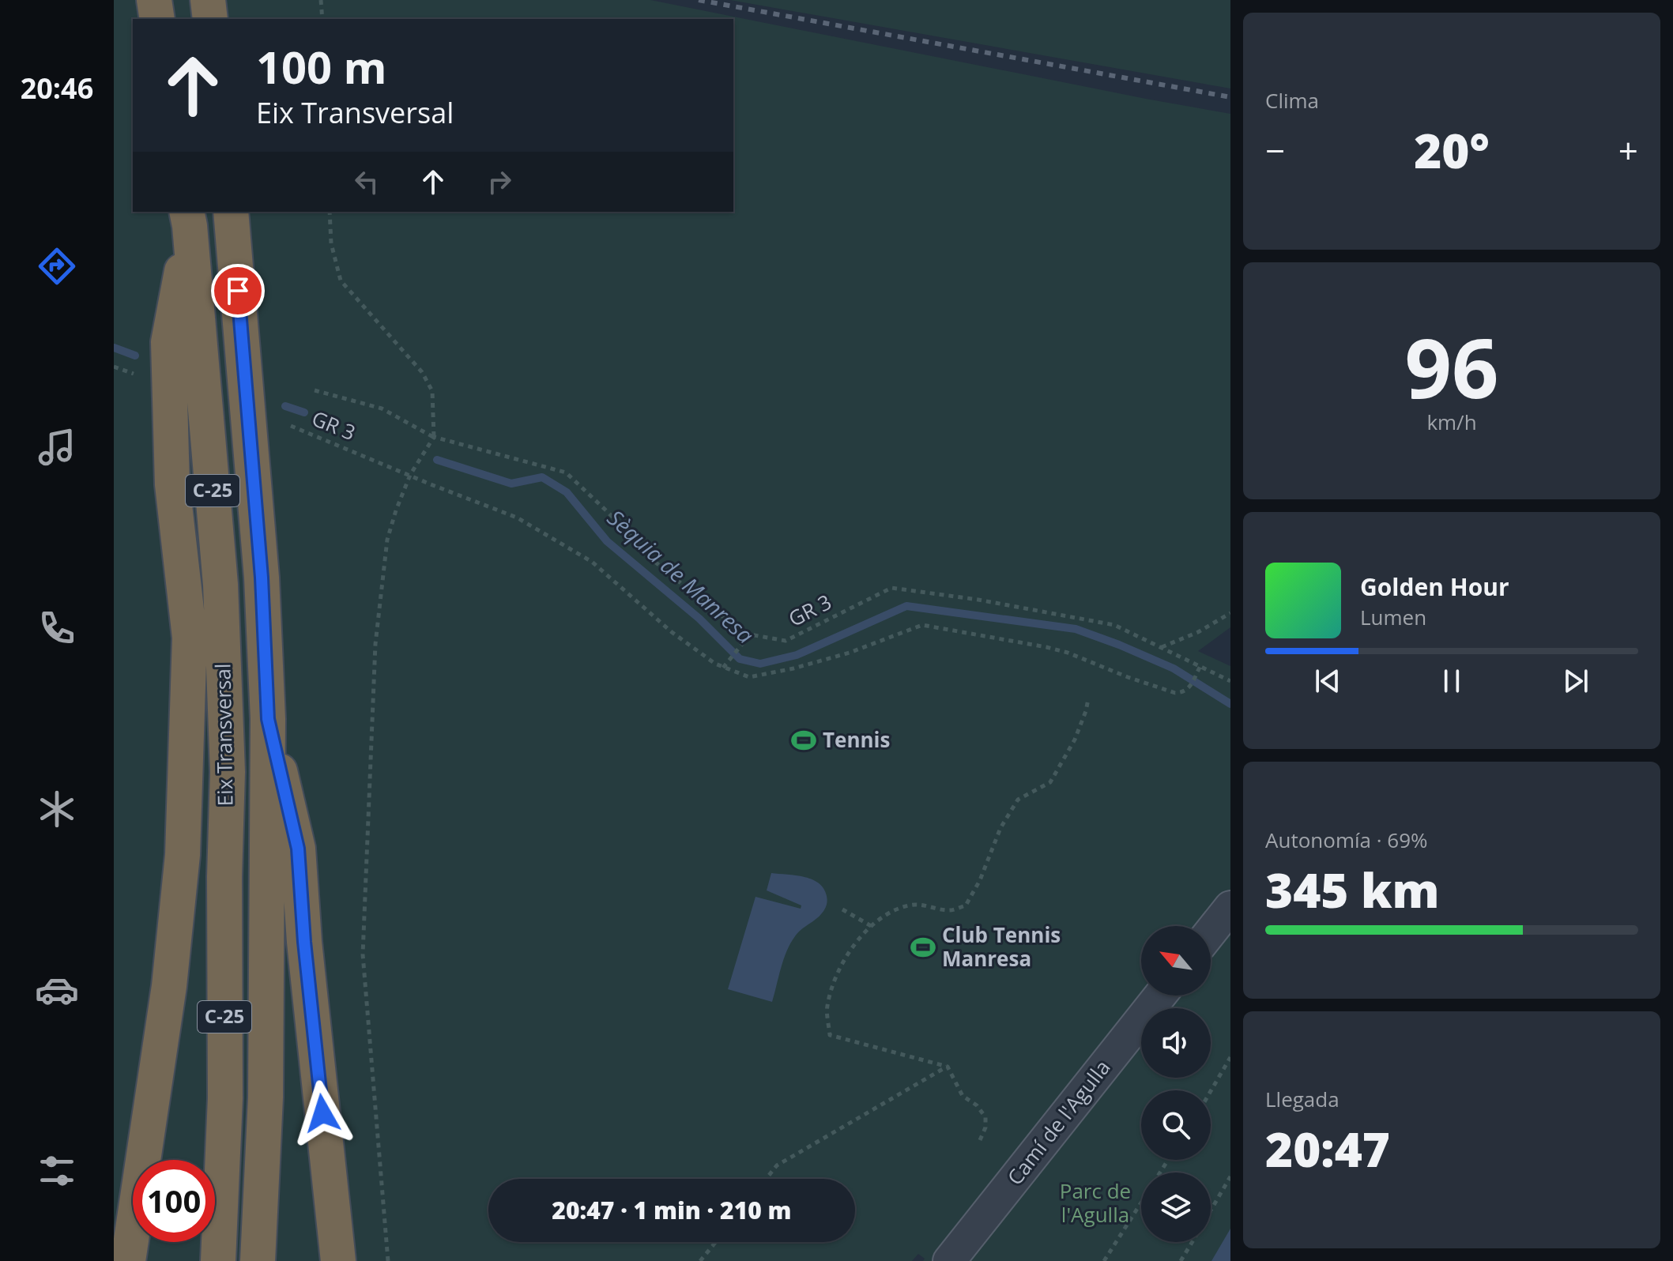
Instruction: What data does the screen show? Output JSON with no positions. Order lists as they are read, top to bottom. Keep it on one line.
{"streets":{"highway":["C-25","Eix Transversal"],"street":["Camí de l'Agulla"],"path":["GR 3"]},"water":["Sèquia de Manresa"],"parks":["Parc de l'Agulla"],"places":{"sports":["Tennis","Club Tennis Manresa"]},"north":"top left","page":{"tabs":"20:46","tile":["Clima",["96","km/h"],["Autonomía · 69%","345 km"],["Llegada","20:47"]],"turn":["100 m","Eix Transversal"],"heat":["−","20°","+"],"song":["Golden Hour","Lumen"],"limit":"100","trip":"20:47 · 1 min · 210 m"}}
